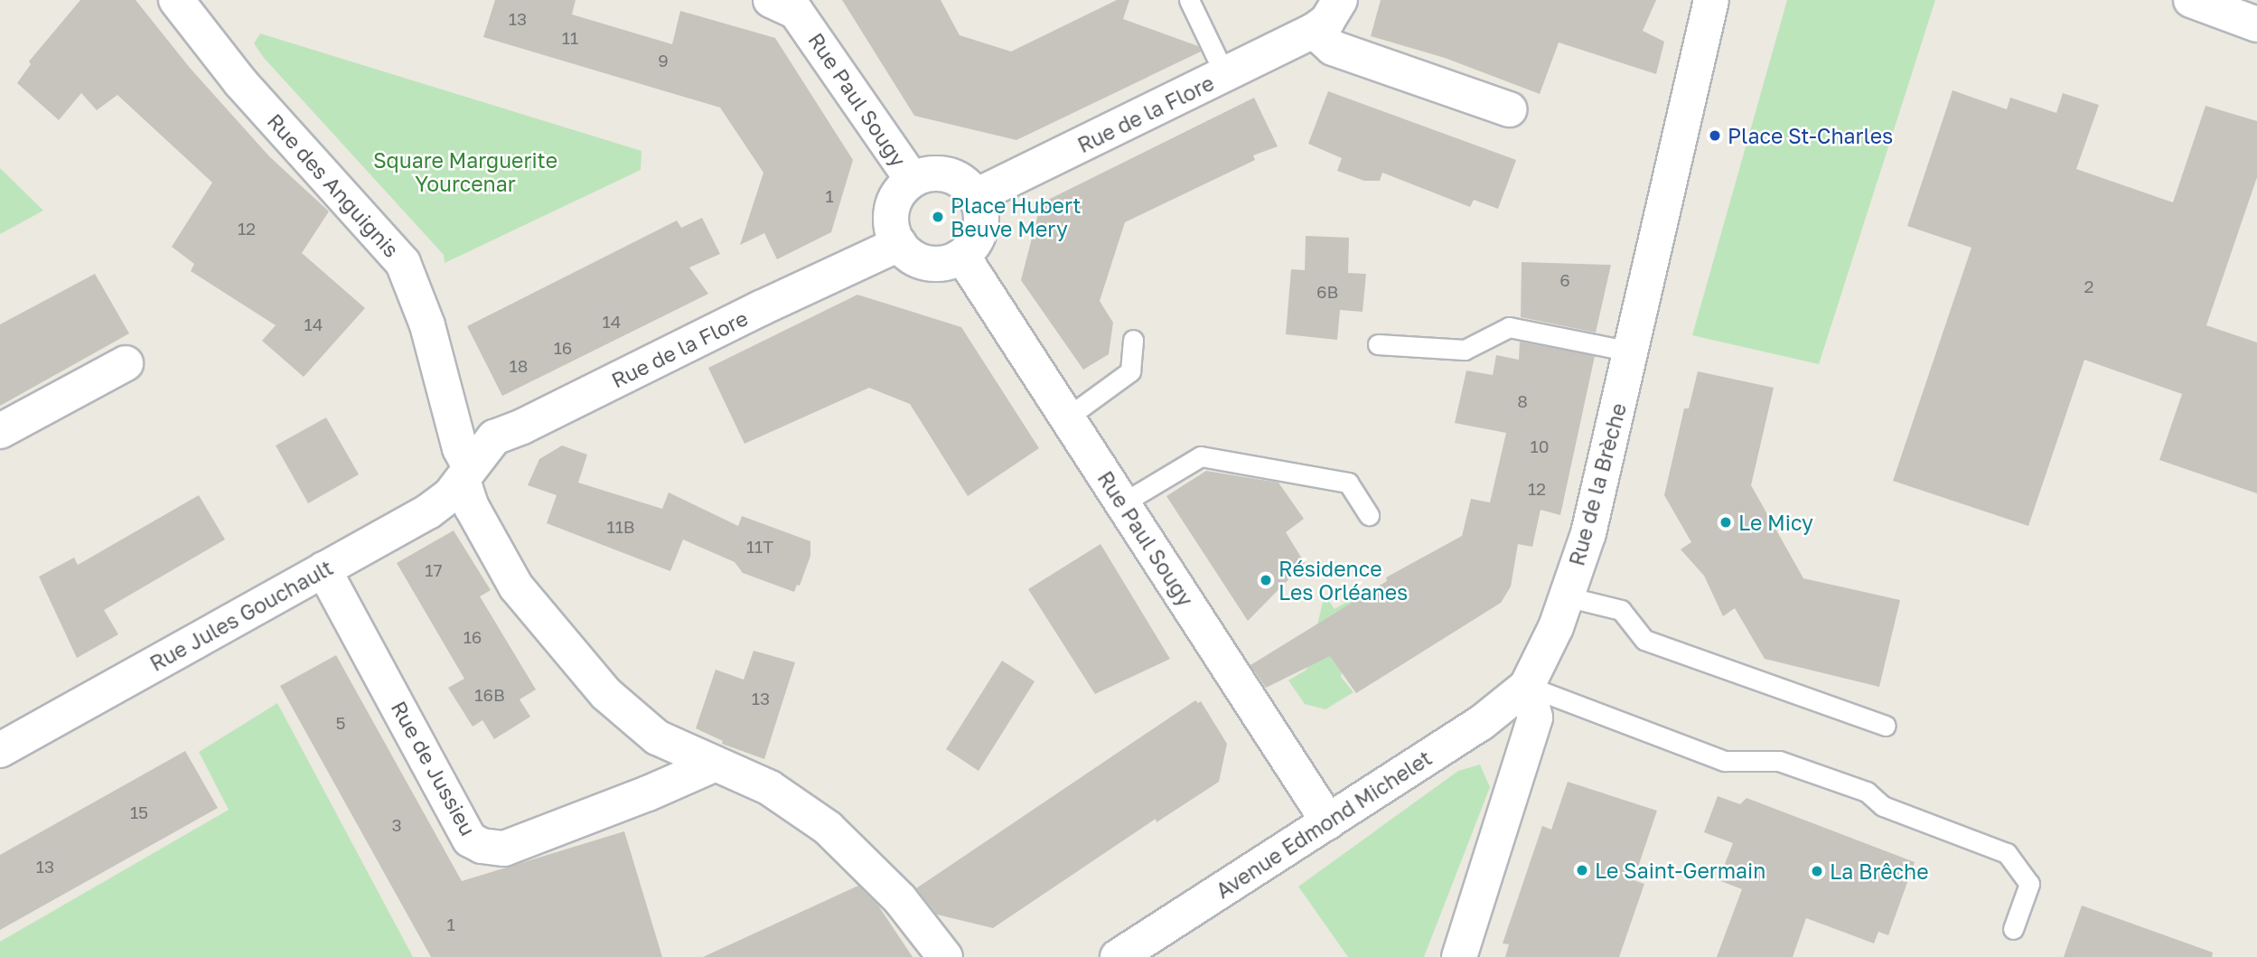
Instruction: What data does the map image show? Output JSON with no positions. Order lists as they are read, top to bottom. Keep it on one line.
{"streets":{"street":["Rue Paul Sougy","Rue de la Flore","Rue des Anguignis","Rue de la Brèche","Rue Jules Gouchault","Rue de Jussieu","Avenue Edmond Michelet"]},"crossings":[["Rue Paul Sougy","Rue de la Flore"],["Rue Paul Sougy","Avenue Edmond Michelet"],["Rue de la Flore","Rue des Anguignis"],["Rue de la Flore","Rue Jules Gouchault"],["Rue des Anguignis","Rue Jules Gouchault"],["Rue des Anguignis","Rue de Jussieu"],["Rue de la Brèche","Avenue Edmond Michelet"],["Rue Jules Gouchault","Rue de Jussieu"]],"parks":["Square Marguerite Yourcenar"],"places":["Place St-Charles","Place Hubert Beuve Mery","Le Micy","Résidence Les Orléanes","Le Saint-Germain","La Brêche"],"house_numbers":["13","11","9","1","12","6","2","6B","14","14","16","18","8","10","12","11B","11T","17","16","16B","13","5","15","3","13","1"]}
